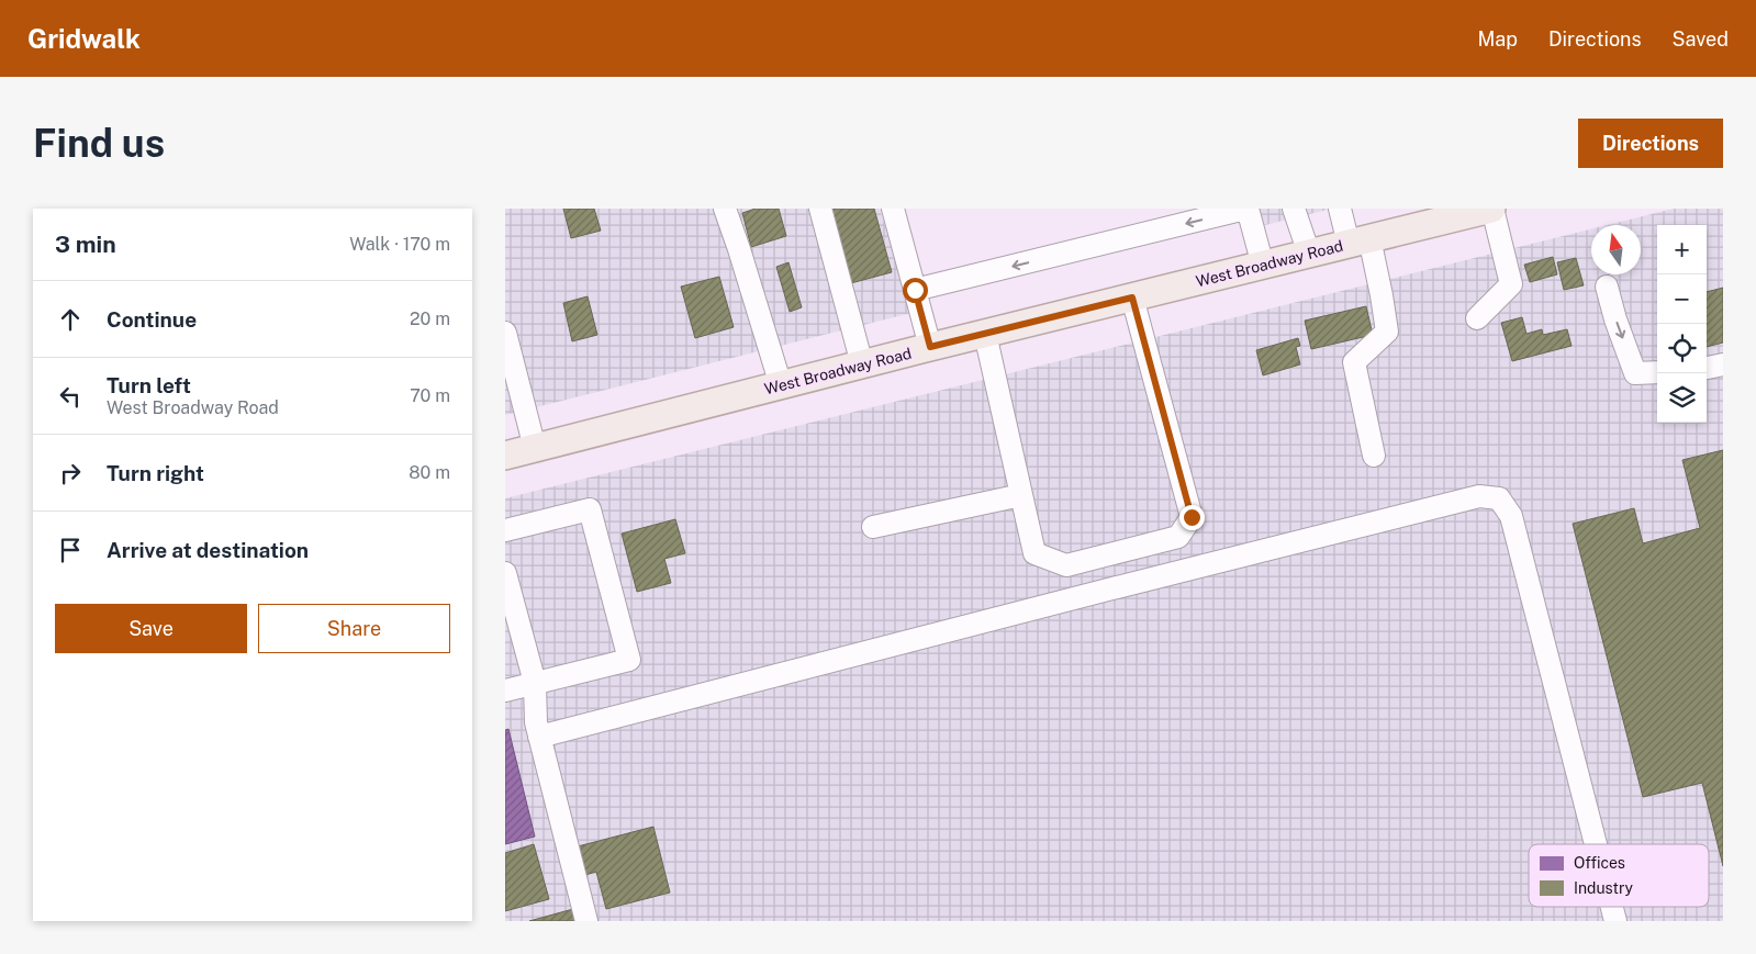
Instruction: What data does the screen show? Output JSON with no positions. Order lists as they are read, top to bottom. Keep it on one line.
{"streets":{"main road":["West Broadway Road"]},"legend":["Offices","Industry"],"north":"top","page":{"header":"Gridwalk","nav":["Map","Directions","Saved"],"buttons":["Directions",["Save","Share"]],"title":"Find us","heading":["3 min","Walk · 170 m"],"map_buttons":["+","−"],"list":[["Continue","20 m"],["Turn left","West Broadway Road","70 m"],["Turn right","80 m"],"Arrive at destination"]}}
